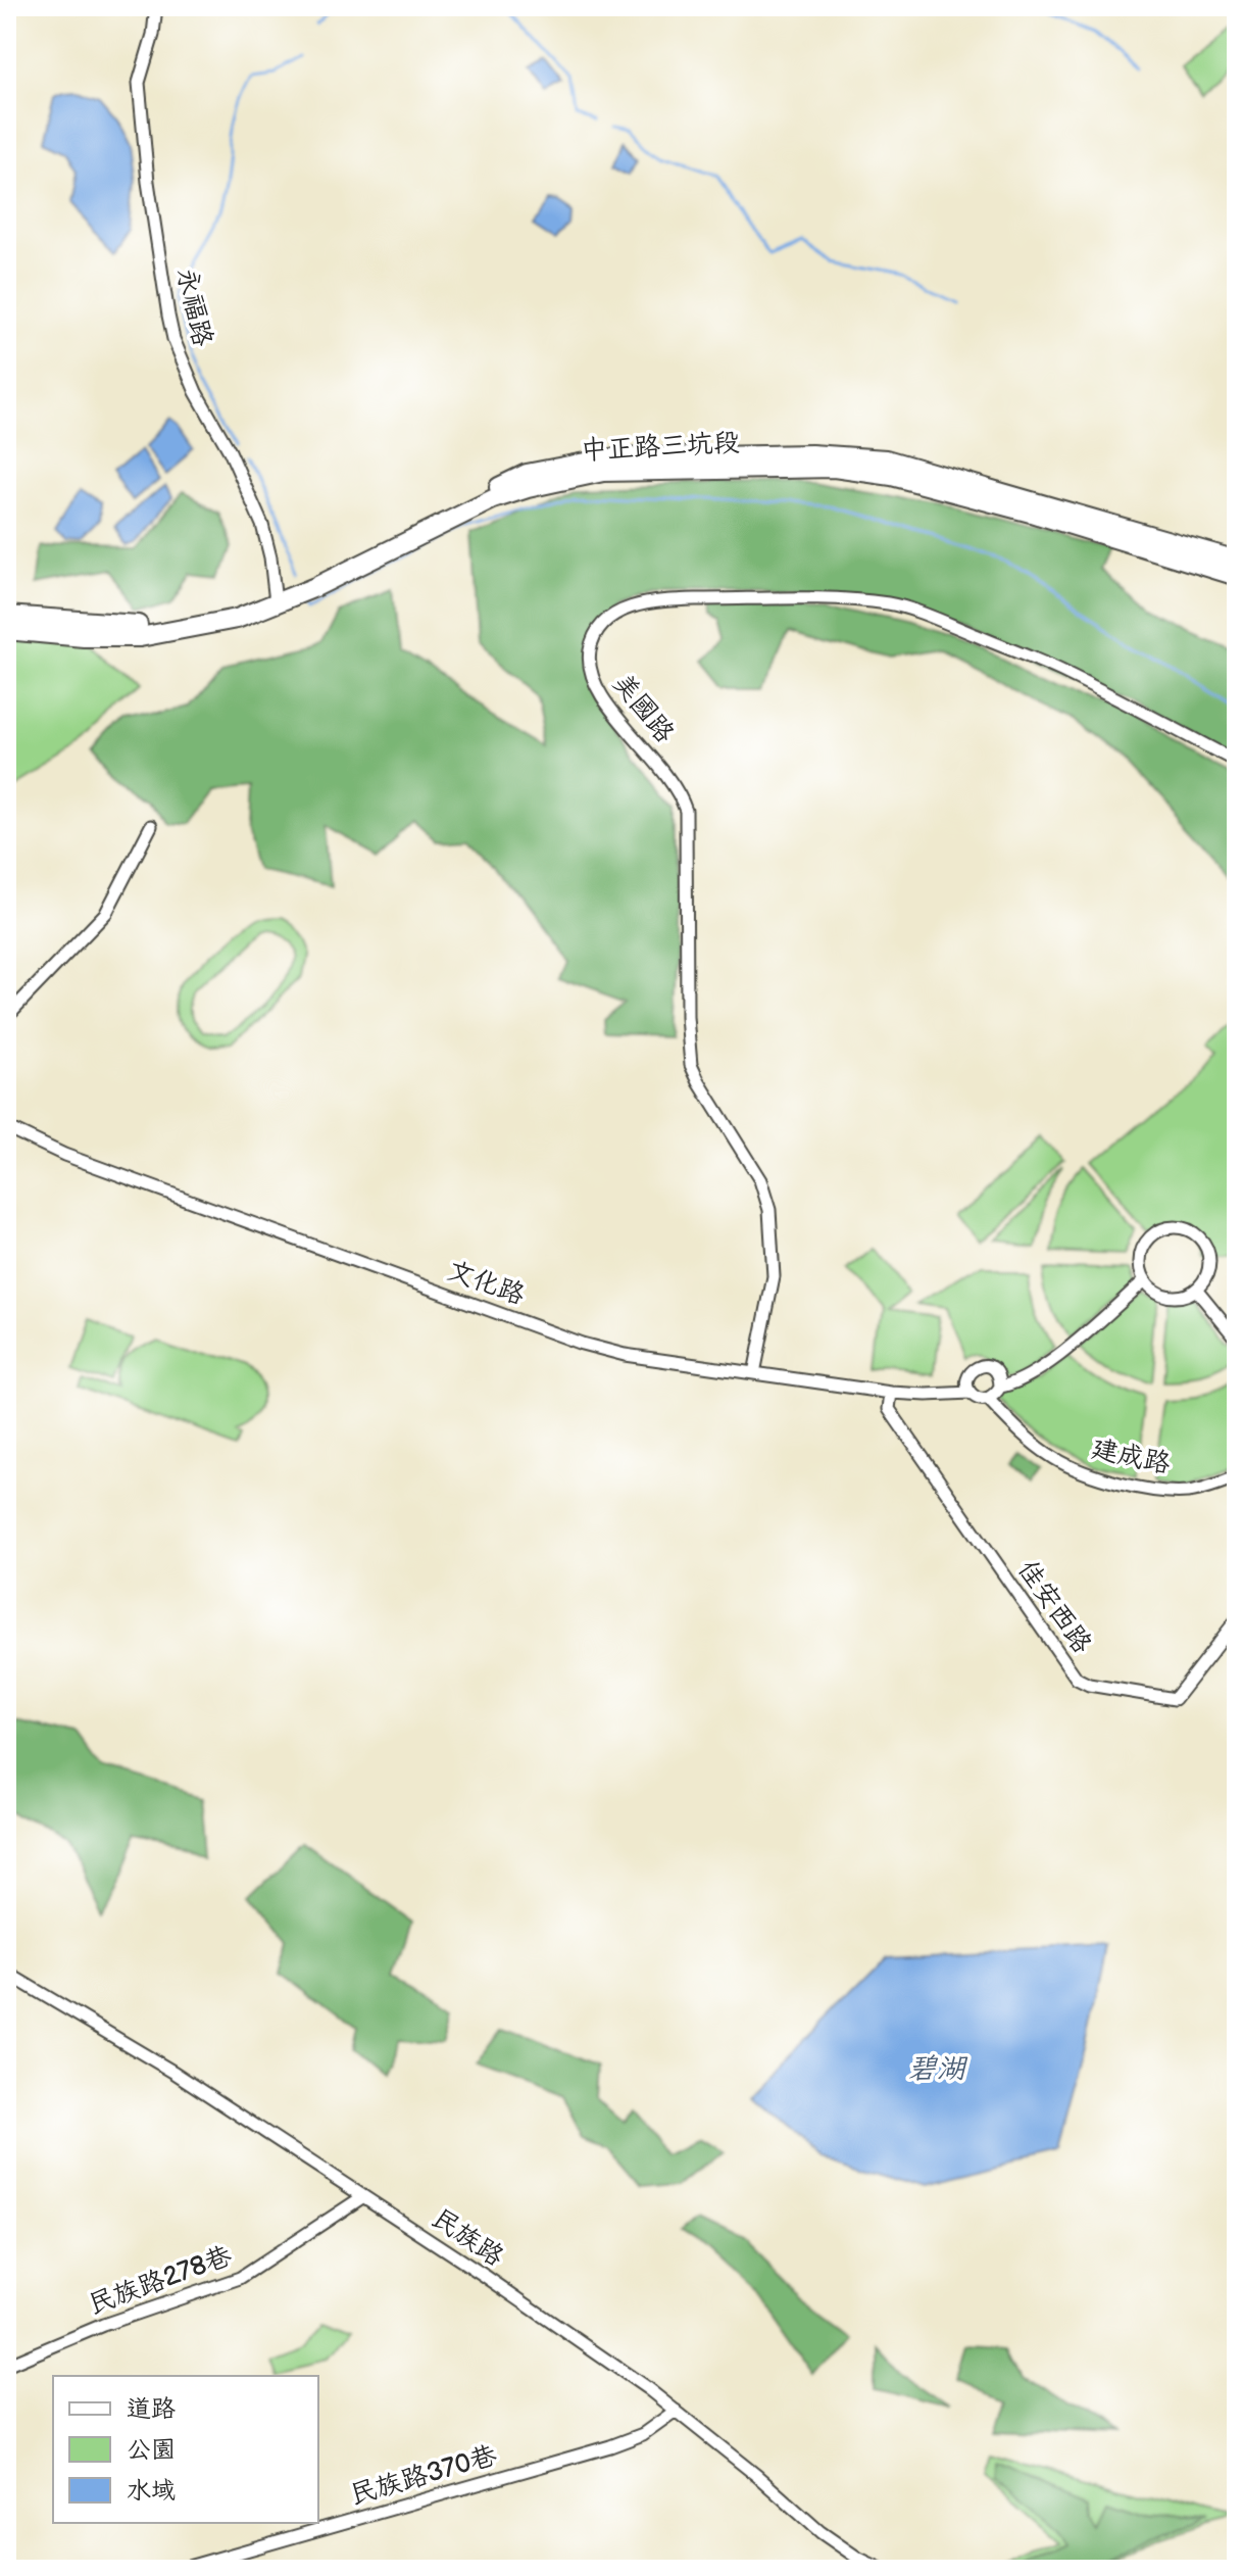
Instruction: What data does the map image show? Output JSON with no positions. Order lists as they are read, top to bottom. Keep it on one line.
{"streets":{"main road":["中正路三坑段"],"street":["永福路","美國路","文化路","建成路","佳安西路","民族路","民族路278巷","民族路370巷"]},"crossings":[["永福路","中正路三坑段"],["美國路","文化路"],["文化路","建成路"],["文化路","佳安西路"],["民族路","民族路278巷"],["民族路","民族路370巷"]],"water":["碧湖"],"legend":["道路","公園","水域"]}
